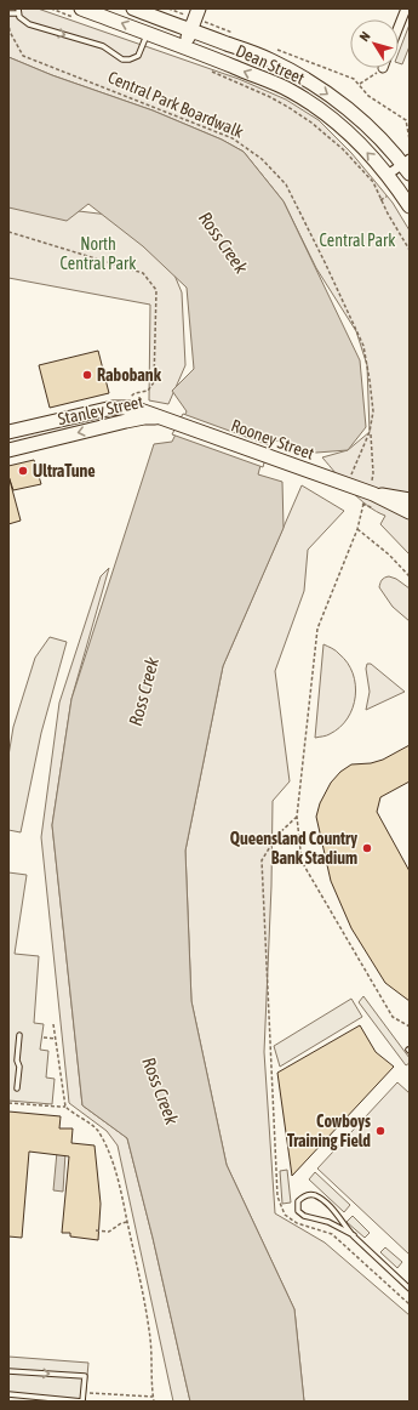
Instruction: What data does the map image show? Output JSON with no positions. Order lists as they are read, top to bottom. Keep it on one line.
{"streets":{"main road":["Dean Street","Stanley Street","Rooney Street"],"path":["Central Park Boardwalk"]},"crossings":[["Stanley Street","Rooney Street"]],"water":["Ross Creek"],"parks":["Central Park","North Central Park"],"places":["Rabobank","UltraTune","Queensland Country Bank Stadium","Cowboys Training Field"],"north":"top left"}
